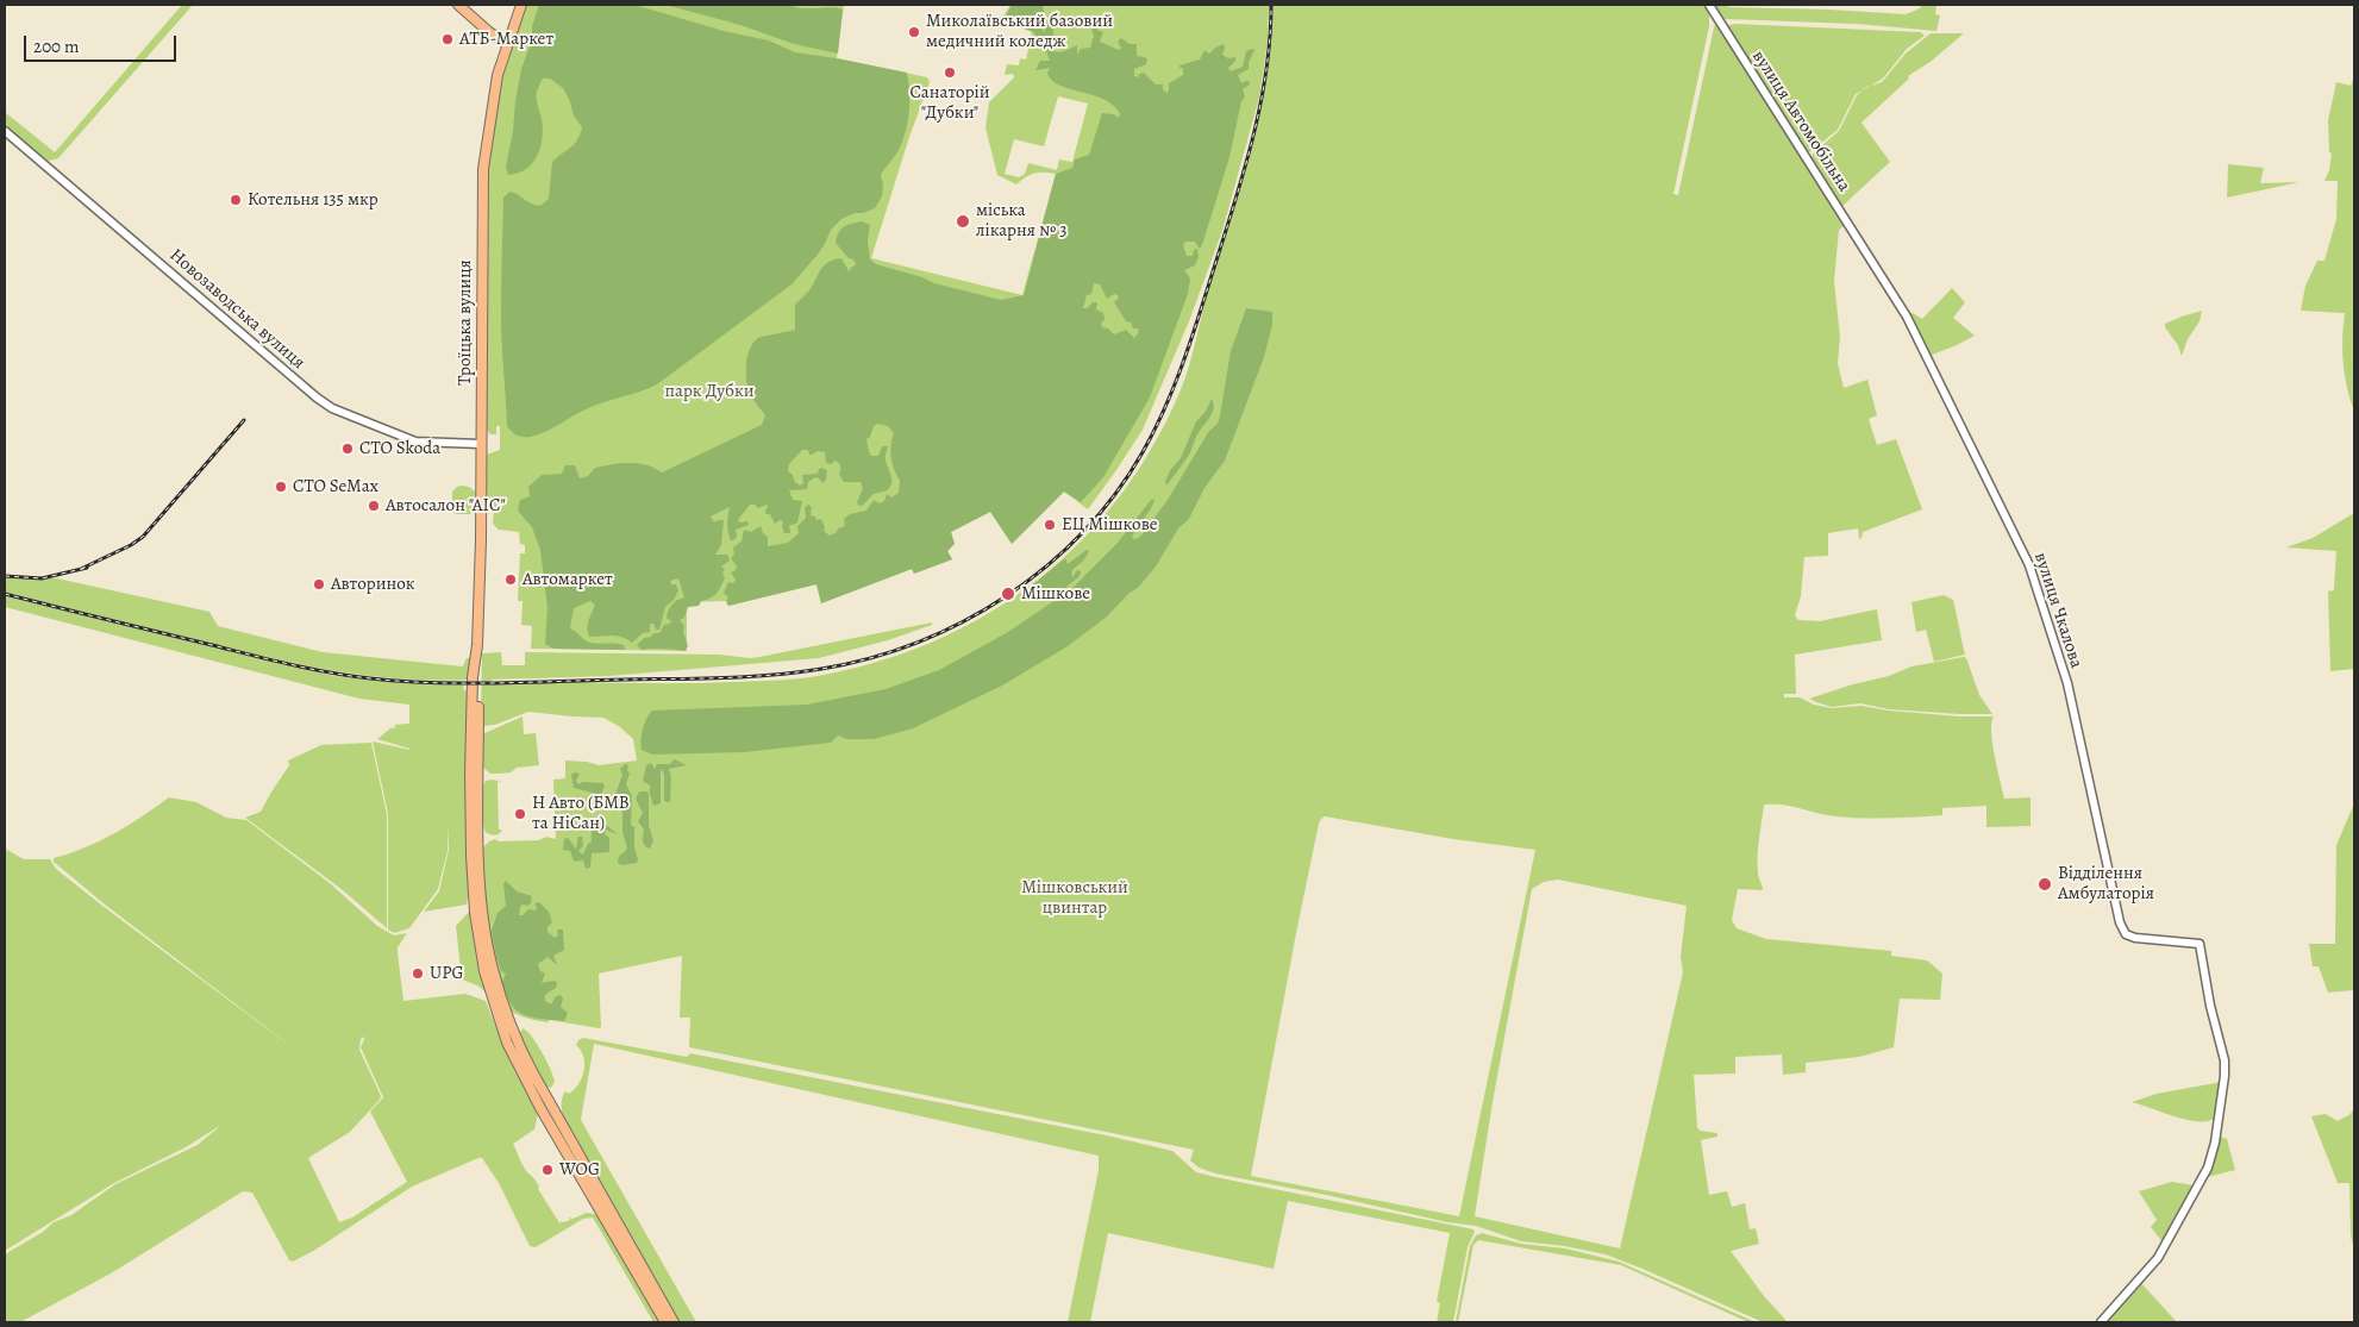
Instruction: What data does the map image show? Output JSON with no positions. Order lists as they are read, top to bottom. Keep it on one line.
{"streets":{"main road":["Троїцька вулиця"],"street":["вулиця Автомобільна","Новозаводська вулиця","вулиця Чкалова"]},"crossings":[["вулиця Автомобільна","вулиця Чкалова"],["Новозаводська вулиця","Троїцька вулиця"]],"parks":["парк Дубки","Мішковський цвинтар"],"places":["Миколаївський базовий медичний коледж","АТБ-Маркет","Санаторій \"Дубки\"","Котельня 135 мкр","міська лікарня № 3","СТО Skoda","СТО SeMax","Автосалон \"АІС\"","ЕЦ Мішкове","Автомаркет","Авторинок","Мішкове","Н Авто (БМВ та НіСан)","Відділення Амбулаторія","UPG","WOG"],"scale_bar":"200 m"}
